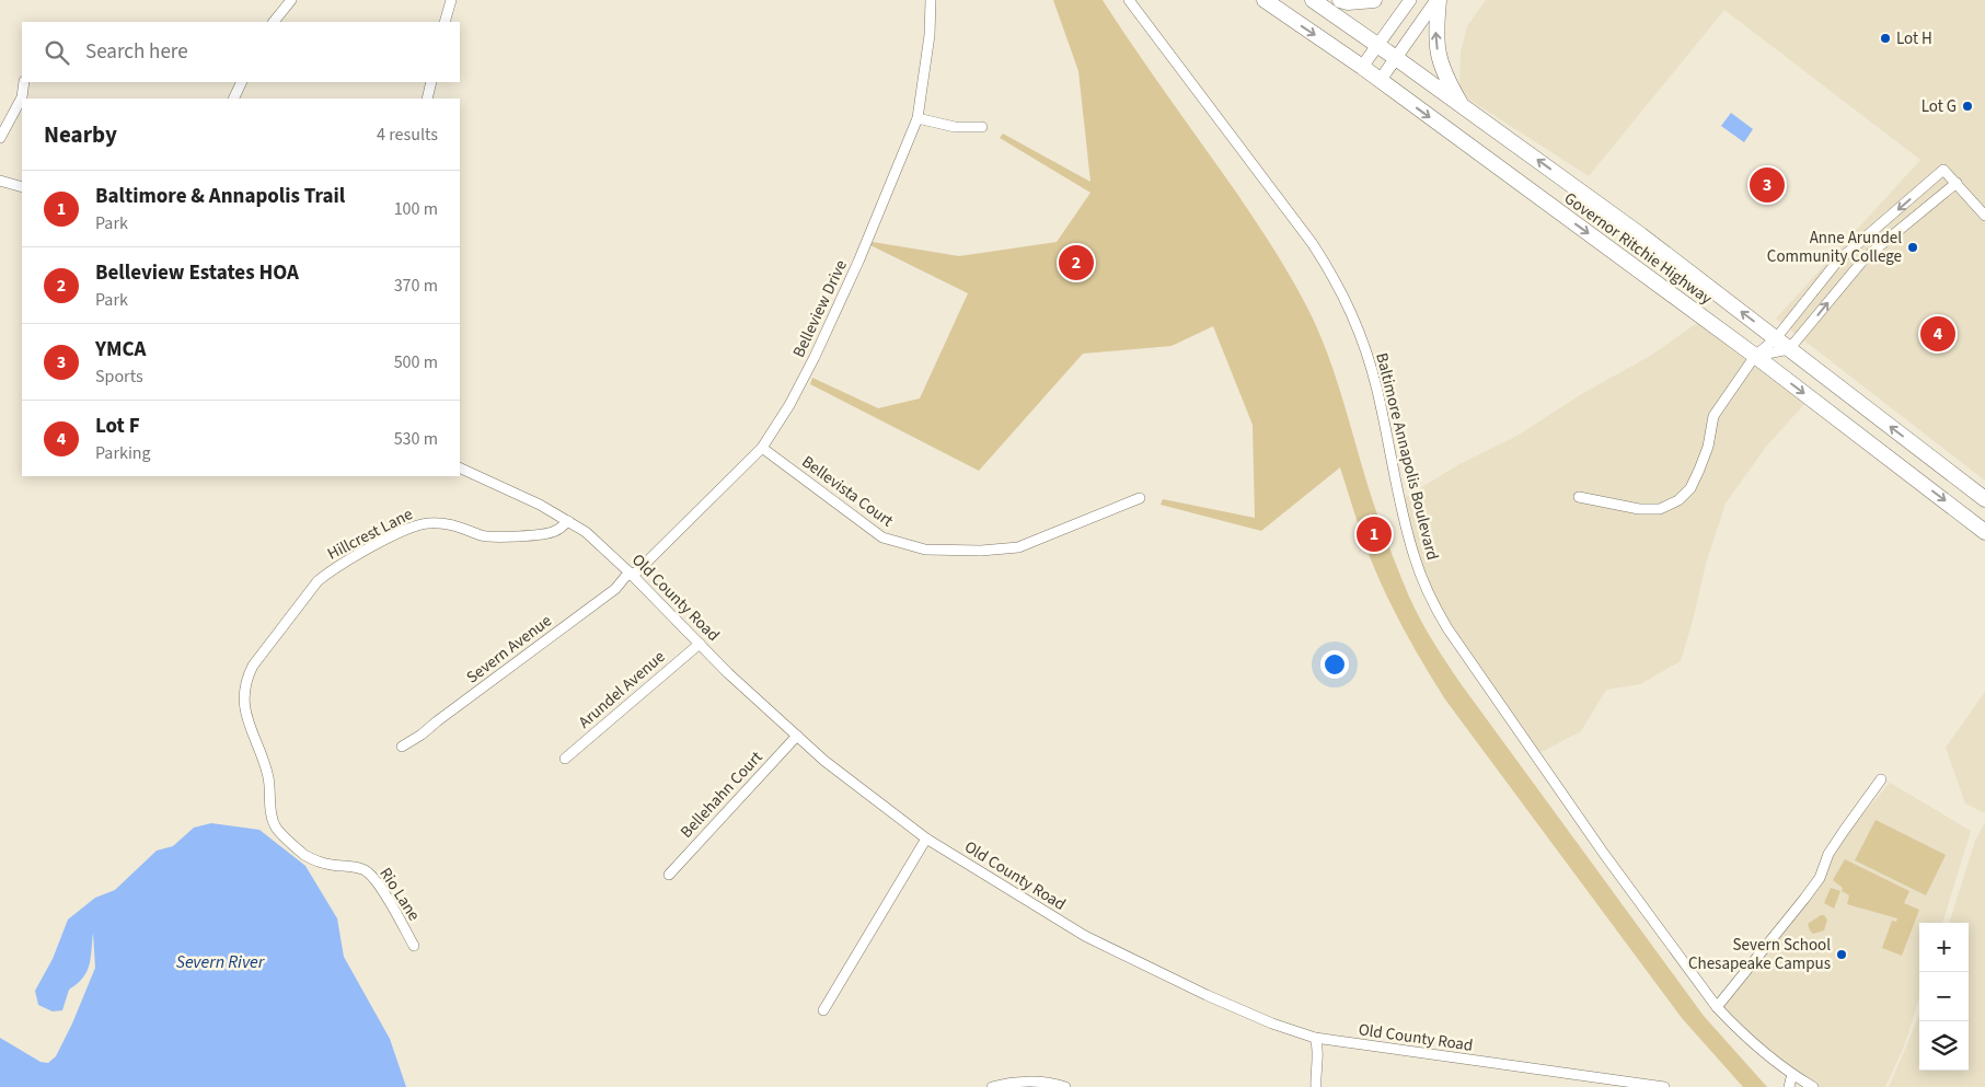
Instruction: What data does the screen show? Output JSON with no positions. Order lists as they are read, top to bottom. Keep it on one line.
{"streets":{"highway":["Governor Ritchie Highway"],"street":["Belleview Drive","Baltimore Annapolis Boulevard","Bellevista Court","Hillcrest Lane","Old County Road","Severn Avenue","Arundel Avenue","Bellehahn Court","Rio Lane"]},"crossings":[["Belleview Drive","Bellevista Court"],["Belleview Drive","Old County Road"],["Belleview Drive","Severn Avenue"],["Hillcrest Lane","Old County Road"],["Hillcrest Lane","Rio Lane"],["Old County Road","Severn Avenue"],["Old County Road","Arundel Avenue"],["Old County Road","Bellehahn Court"]],"water":["Severn River"],"places":["Lot H","Lot G","Anne Arundel Community College","Severn School Chesapeake Campus"],"page":{"search":"Search here","heading":["Nearby","4 results"],"pins":["3","2","4","1"],"list":[{"mark":"1","name":"Baltimore & Annapolis Trail","note":"Park","value":"100 m"},{"mark":"2","name":"Belleview Estates HOA","note":"Park","value":"370 m"},{"mark":"3","name":"YMCA","note":"Sports","value":"500 m"},{"mark":"4","name":"Lot F","note":"Parking","value":"530 m"}],"map_buttons":["+","−"]}}
